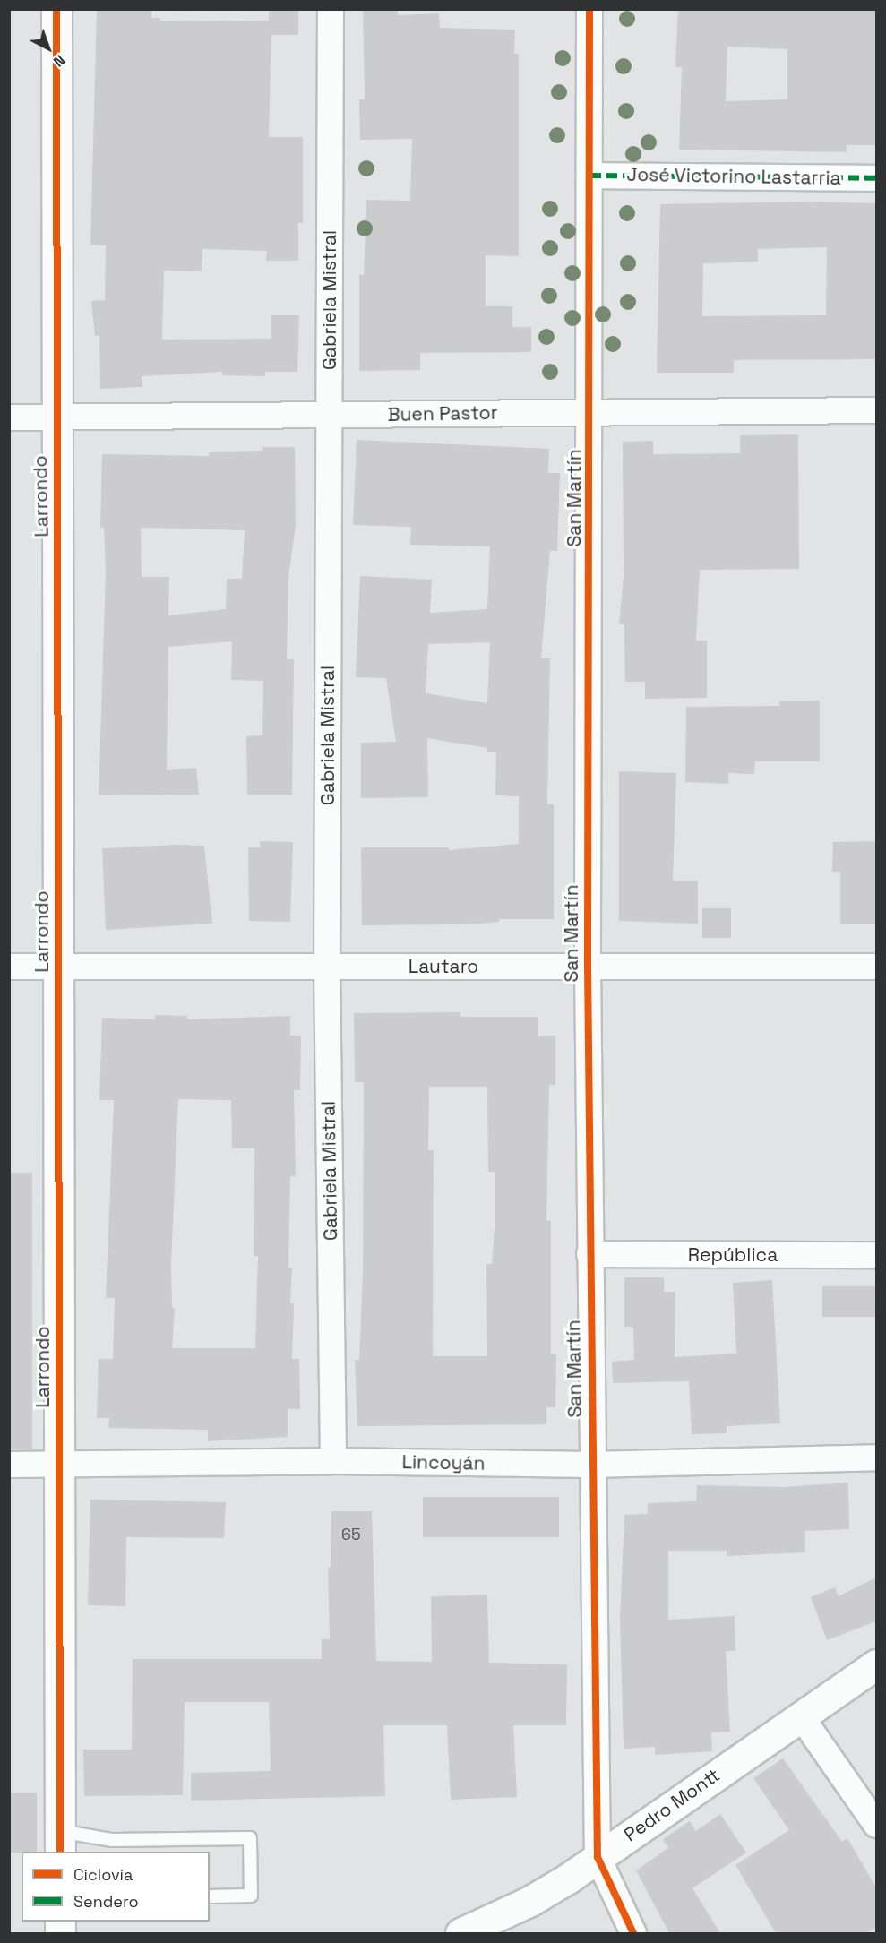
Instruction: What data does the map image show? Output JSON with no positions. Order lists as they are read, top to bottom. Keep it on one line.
{"streets":{"street":["José Victorino Lastarria","Gabriela Mistral","Buen Pastor","Larrondo","San Martín","Lautaro","República","Lincoyán","Pedro Montt"]},"crossings":[["José Victorino Lastarria","San Martín"],["Gabriela Mistral","Buen Pastor"],["Gabriela Mistral","Lautaro"],["Gabriela Mistral","Lincoyán"],["Buen Pastor","Larrondo"],["Buen Pastor","San Martín"],["Larrondo","Lautaro"],["Larrondo","Lincoyán"],["San Martín","Lautaro"],["San Martín","República"],["San Martín","Lincoyán"],["San Martín","Pedro Montt"]],"house_numbers":["65"],"legend":["Ciclovía","Sendero"],"north":"bottom right"}
